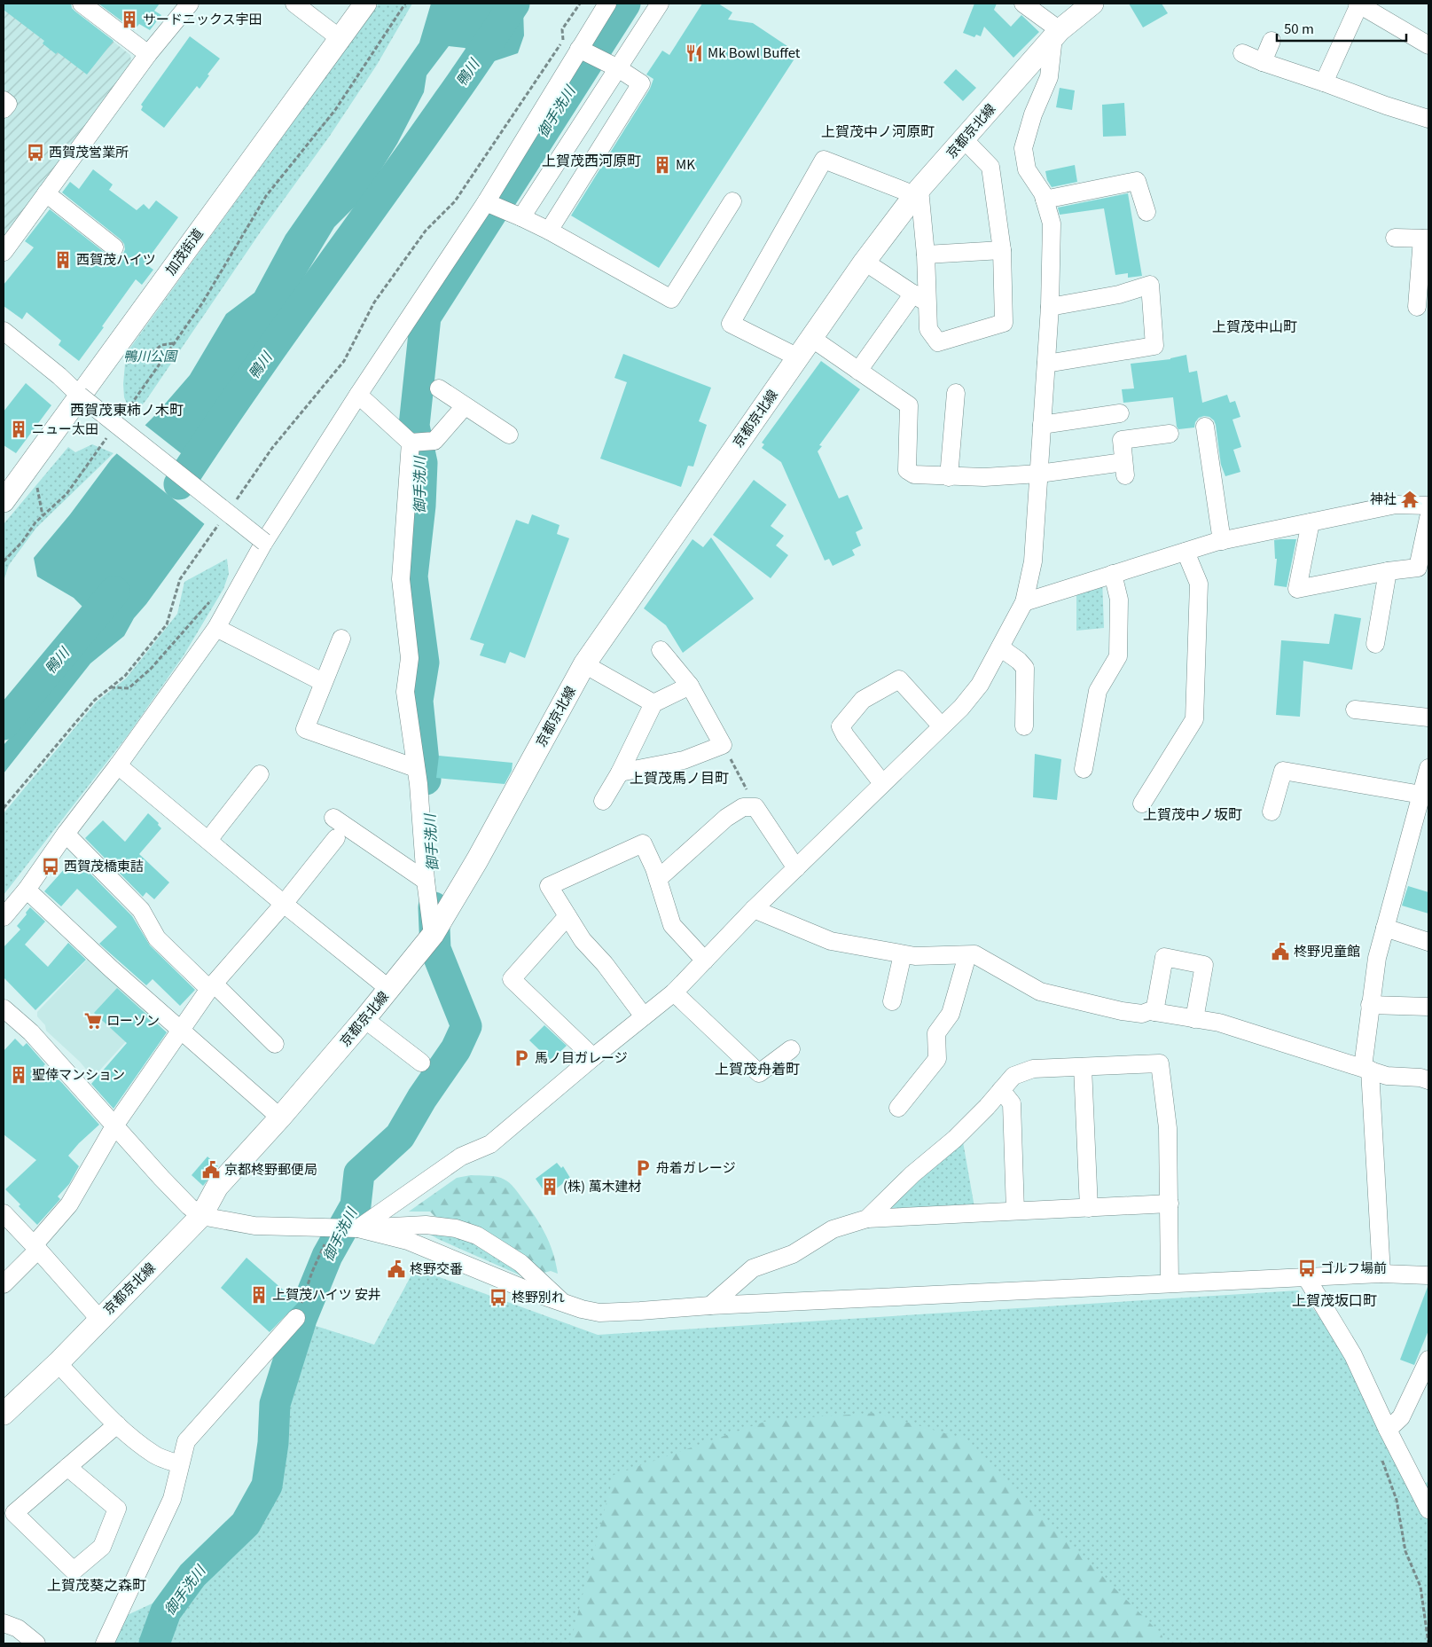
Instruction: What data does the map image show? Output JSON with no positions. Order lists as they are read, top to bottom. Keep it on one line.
{"streets":{"main road":["京都京北線","加茂街道"]},"districts":["上賀茂中ノ河原町","上賀茂西河原町","上賀茂中山町","西賀茂東柿ノ木町","上賀茂馬ノ目町","上賀茂中ノ坂町","上賀茂舟着町","上賀茂坂口町","上賀茂葵之森町"],"water":["鴨川","御手洗川"],"parks":["鴨川公園"],"places":{"building":["サードニックス宇田","MK","西賀茂ハイツ","ニュー太田","聖倖マンション","(株) 萬木建材","上賀茂ハイツ 安井"],"restaurant":["Mk Bowl Buffet"],"bus stop":["西賀茂営業所","西賀茂橋東詰","ゴルフ場前","柊野別れ"],"temple":["神社"],"public building":["柊野児童館","京都柊野郵便局","柊野交番"],"supermarket":["ローソン"],"parking":["馬ノ目ガレージ","舟着ガレージ"]},"scale_bar":"50 m"}
